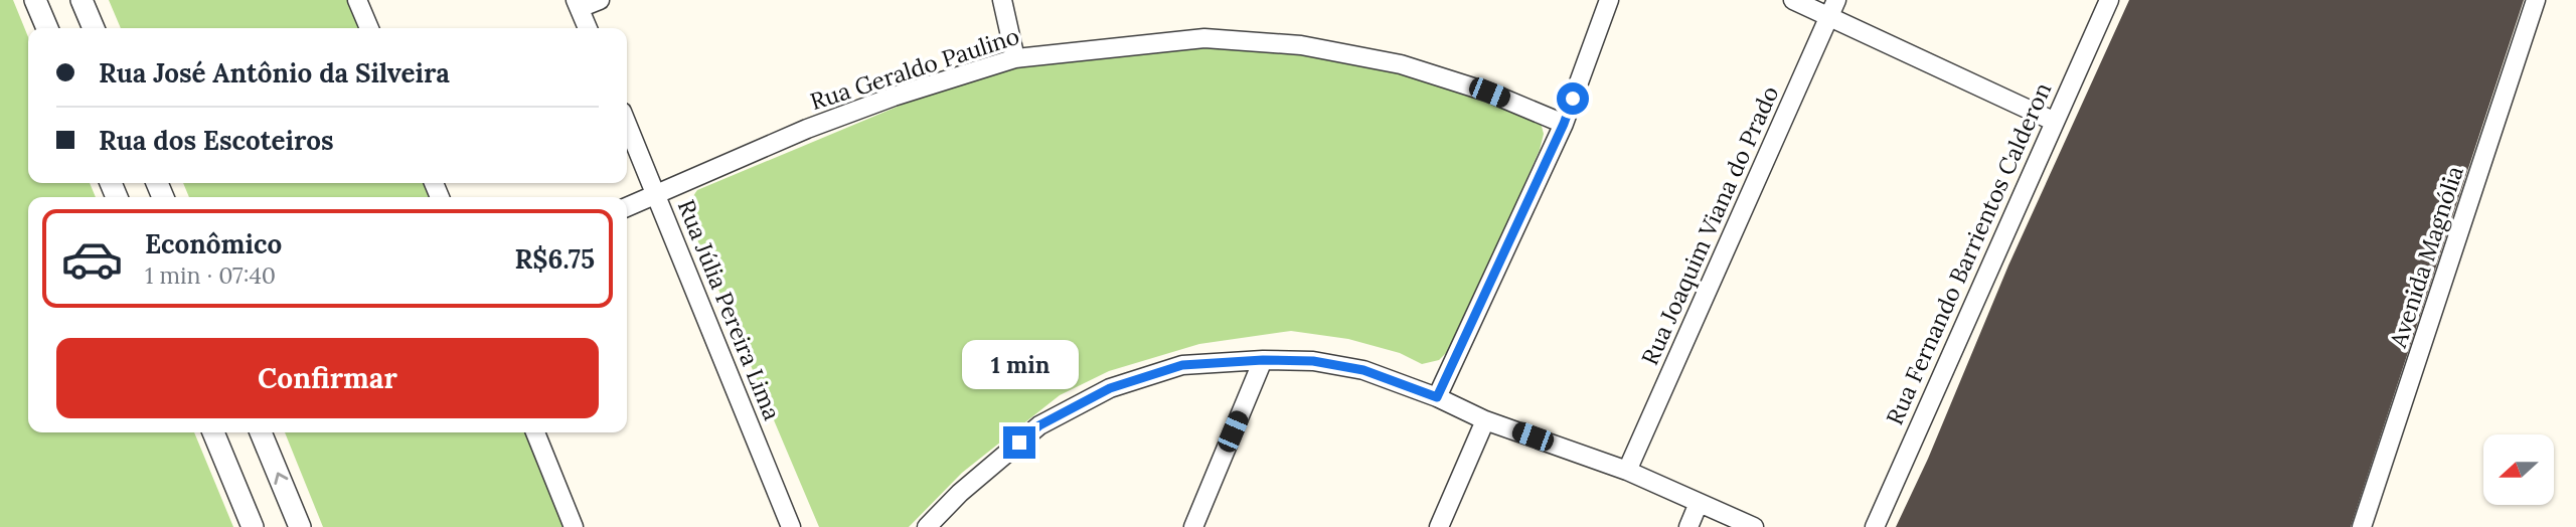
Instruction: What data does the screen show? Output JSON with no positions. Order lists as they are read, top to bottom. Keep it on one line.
{"streets":{"street":["Rua Geraldo Paulino","Rua Joaquim Viana do Prado","Rua Fernando Barrientos Calderon","Avenida Magnólia","Rua Júlia Pereira Lima"]},"crossings":[["Rua Geraldo Paulino","Rua Júlia Pereira Lima"]],"north":"left","page":{"banner":["Rua José Antônio da Silveira","Rua dos Escoteiros"],"list":[{"name":"Econômico","note":"1 min · 07:40","value":"R$6.75"}],"buttons":"Confirmar","bubble":"1 min"}}
